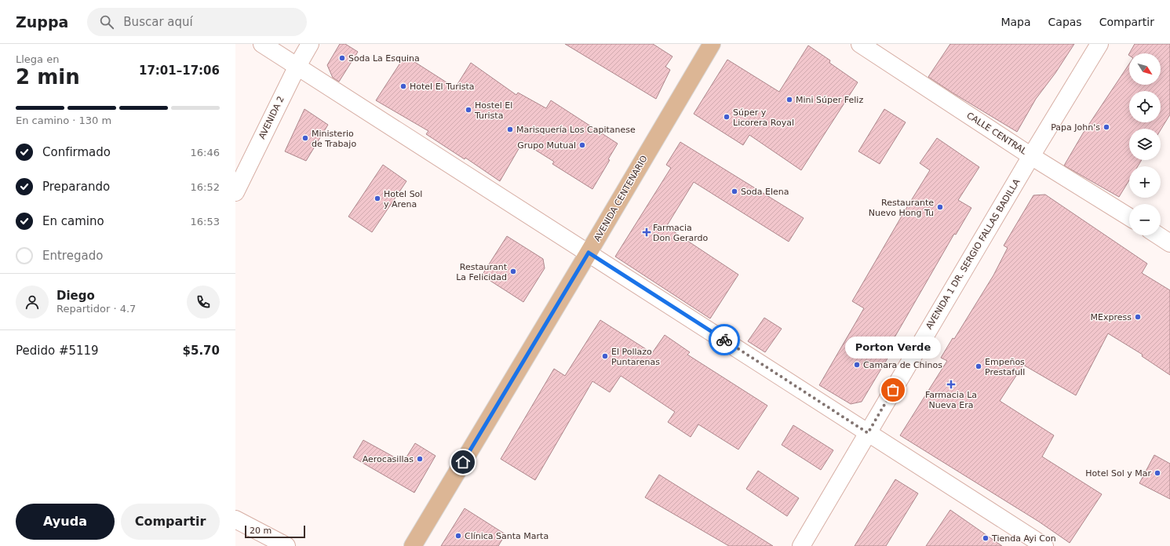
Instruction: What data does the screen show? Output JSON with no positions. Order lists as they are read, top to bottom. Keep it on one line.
{"streets":{"main road":["AVENIDA CENTENARIO"],"street":["AVENIDA 2","CALLE CENTRAL","AVENIDA 1 DR. SERGIO FALLAS BADILLA"]},"crossings":[["CALLE CENTRAL","AVENIDA 1 DR. SERGIO FALLAS BADILLA"]],"places":{"other":["Soda La Esquina","Hotel El Turista","Mini Súper Feliz","Hostel El Turista","Súper y Licorera Royal","Papa John's","Marisquería Los Capitanese","Ministerio de Trabajo","Grupo Mutual","Soda Elena","Hotel Sol y Arena","Restaurante Nuevo Hong Tu","Restaurant La Felicidad","MExpress","El Pollazo Puntarenas","Camara de Chinos","Empeños Prestafull","Porton Verde","Aerocasillas","Hotel Sol y Mar","Clínica Santa Marta","Tienda Ayi Con"],"health":["Farmacia Don Gerardo","Farmacia La Nueva Era"]},"scale_bar":"20 m","north":"bottom right","page":{"header":"Zuppa","search":"Buscar aquí","nav":["Mapa","Capas","Compartir"],"heading":["2 min","Llega en","17:01–17:06"],"panel":["Diego","Repartidor · 4.7","Pedido #5119","$5.70"],"map_buttons":["+","−"],"bar":"En camino · 130 m","list":[["Confirmado","16:46"],["Preparando","16:52"],["En camino","16:53"],"Entregado"],"bubble":"Porton Verde","buttons":["Ayuda","Compartir"],"scale":"20 m"}}
